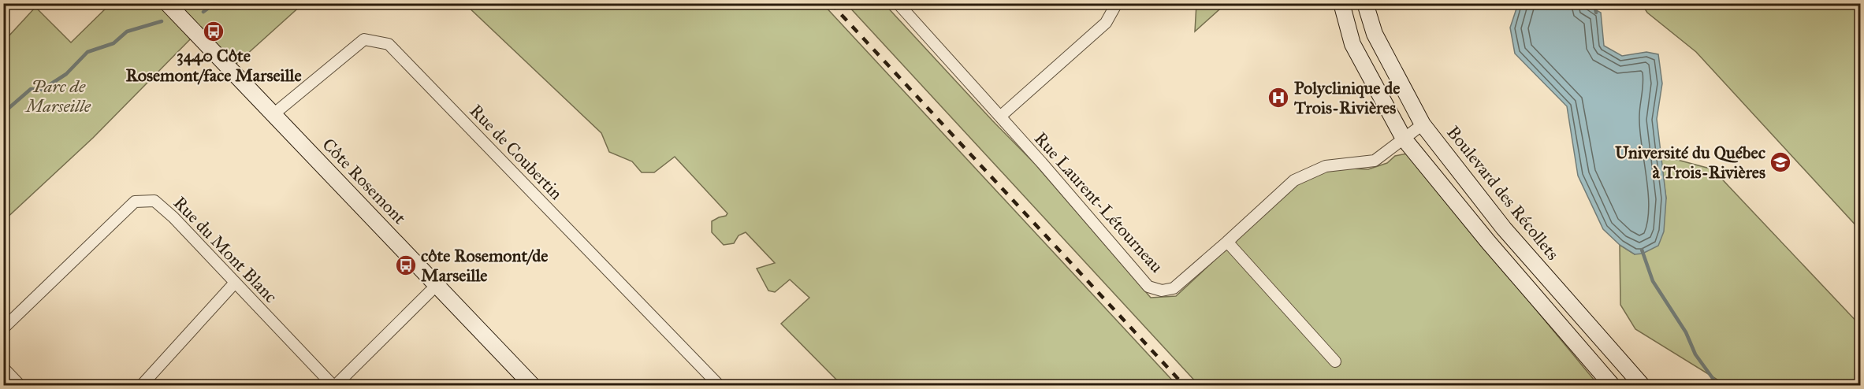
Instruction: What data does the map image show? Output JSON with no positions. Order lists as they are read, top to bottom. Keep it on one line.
{"streets":{"main road":["Côte Rosemont","Boulevard des Récollets"],"street":["Rue de Coubertin","Rue Laurent-Létourneau","Rue du Mont Blanc"]},"crossings":[["Rue de Coubertin","Côte Rosemont"]],"parks":["Parc de Marseille"],"places":{"bus stop":["3440 Côte Rosemont/face Marseille","côte Rosemont/de Marseille"],"hospital":["Polyclinique de Trois-Rivières"],"school or university":["Université du Québec à Trois-Rivières"]}}
